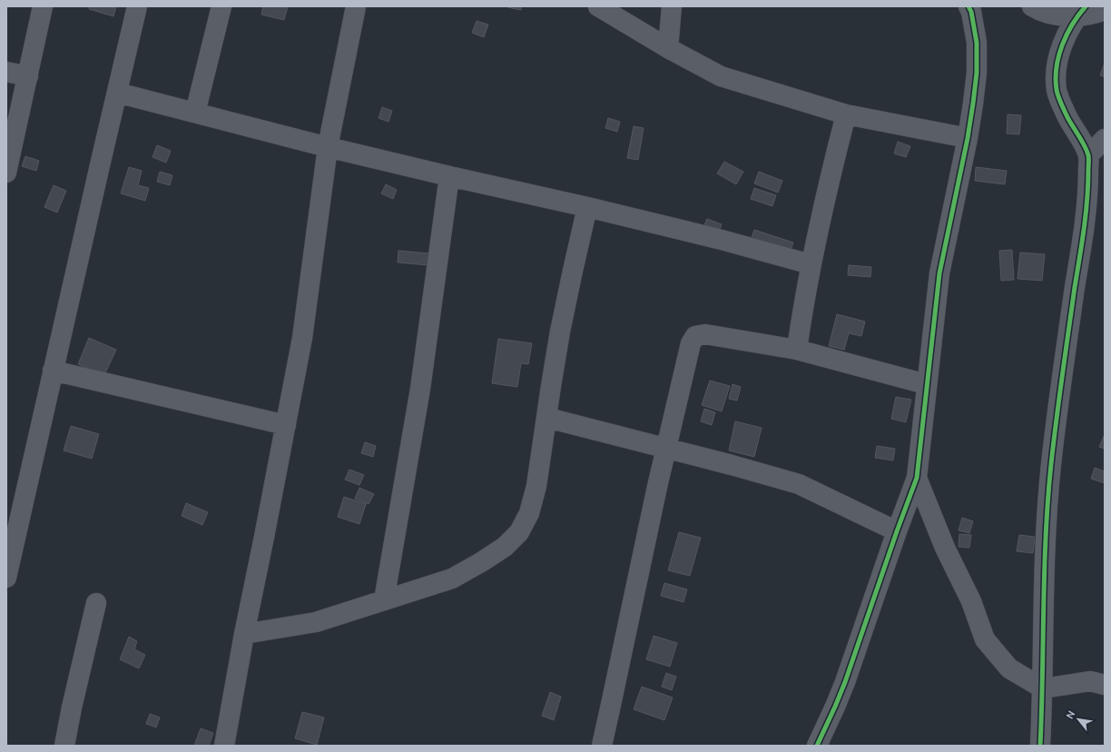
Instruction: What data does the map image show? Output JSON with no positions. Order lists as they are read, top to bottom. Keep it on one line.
{"north":"top left"}
